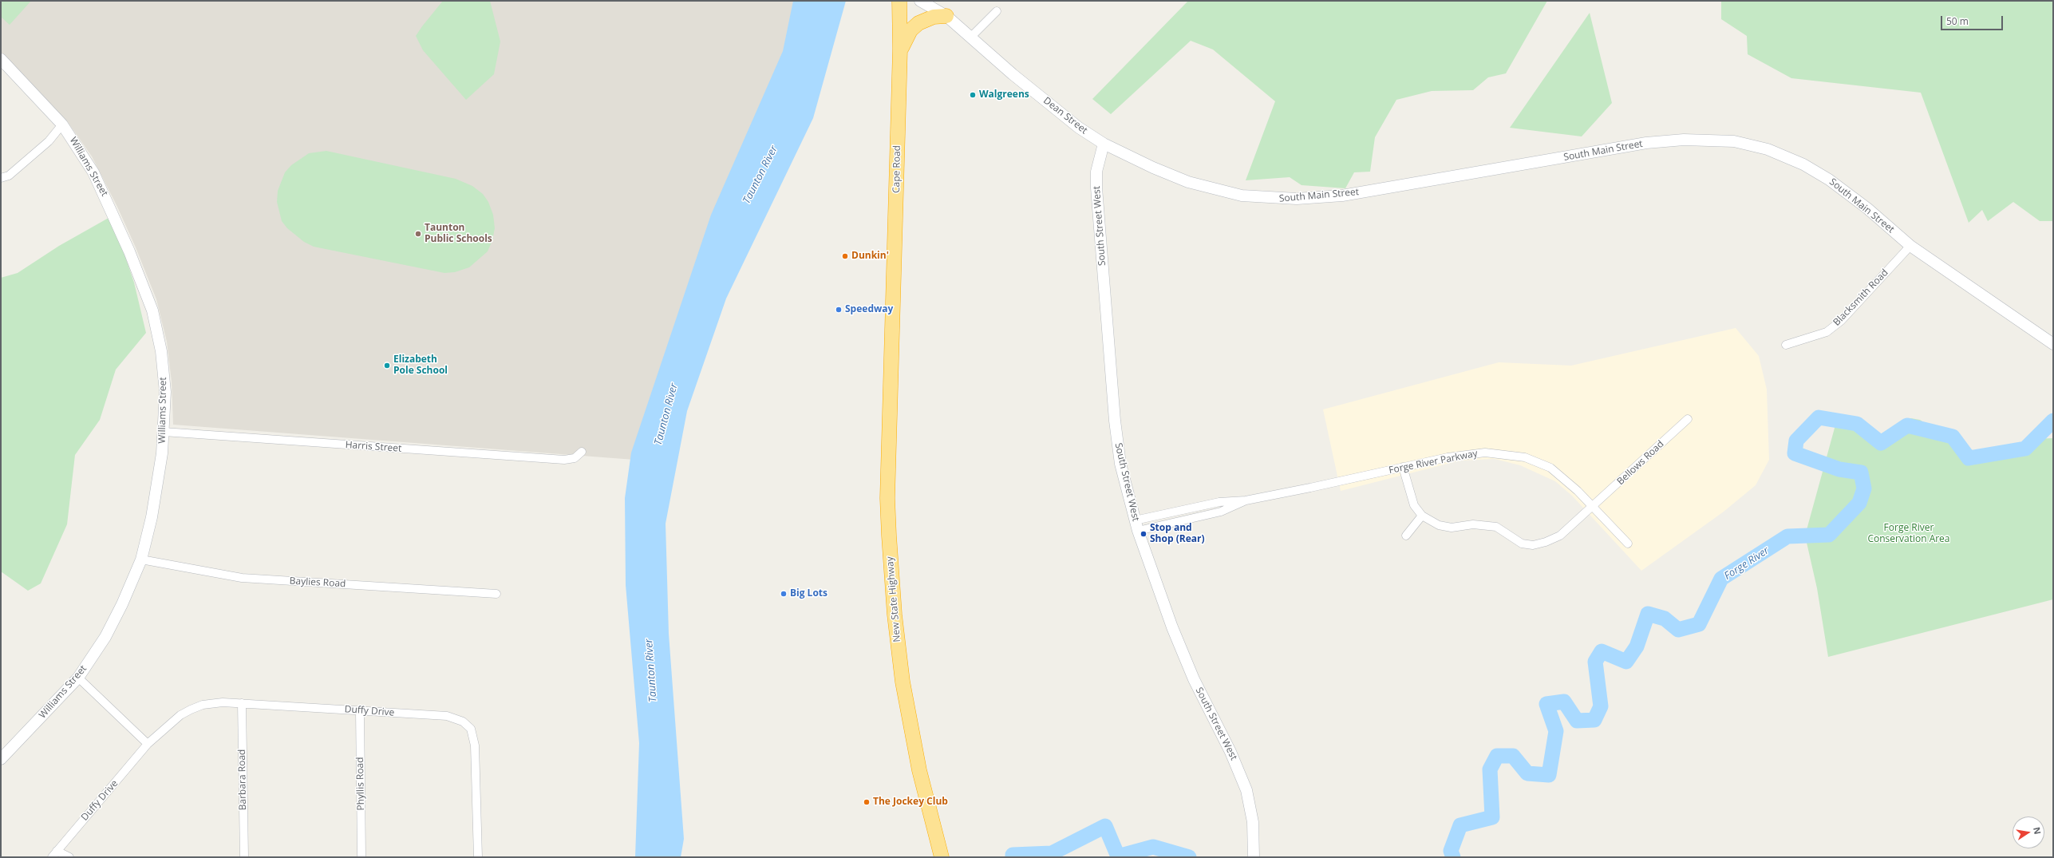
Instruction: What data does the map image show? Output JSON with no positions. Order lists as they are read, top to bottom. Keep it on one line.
{"streets":{"highway":["Cape Road","New State Highway"],"street":["Dean Street","South Main Street","Williams Street","South Street West","Blacksmith Road","Harris Street","Forge River Parkway","Bellows Road","Baylies Road","Duffy Drive","Barbara Road","Phyllis Road"]},"crossings":[["Dean Street","South Main Street"],["Dean Street","South Street West"],["South Main Street","South Street West"],["South Main Street","Blacksmith Road"],["Williams Street","Harris Street"],["Williams Street","Baylies Road"],["Cape Road","New State Highway"],["South Street West","Forge River Parkway"],["Forge River Parkway","Bellows Road"],["Duffy Drive","Barbara Road"],["Duffy Drive","Phyllis Road"]],"water":["Taunton River","Forge River"],"parks":["Forge River Conservation Area"],"places":["Walgreens","Taunton Public Schools","Dunkin'","Speedway","Elizabeth Pole School","Stop and Shop (Rear)","Big Lots","The Jockey Club"],"scale_bar":"50 m","north":"right"}
